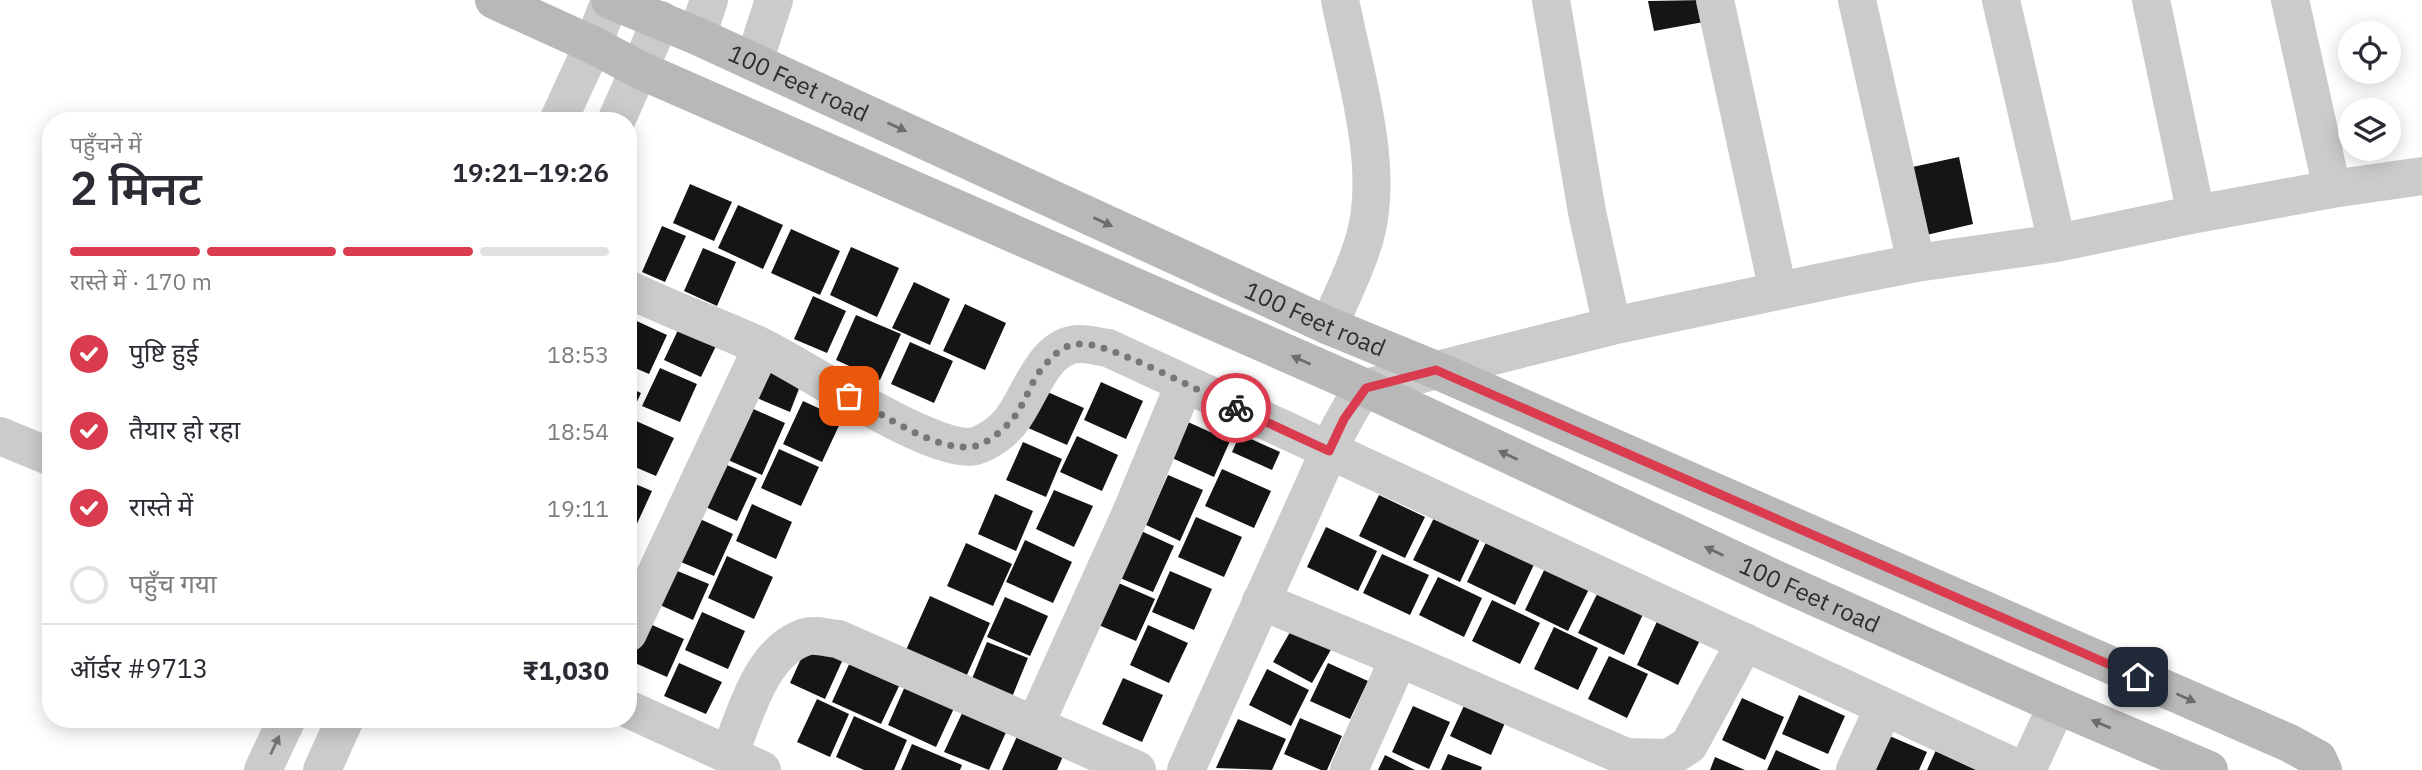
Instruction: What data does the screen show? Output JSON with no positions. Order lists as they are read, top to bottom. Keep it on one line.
{"streets":{"street":["100 Feet road"]},"page":{"heading":["2 मिनट","पहुँचने में","19:21–19:26"],"panel":["ऑर्डर #9713","₹1,030"],"bar":"रास्ते में · 170 m","list":[["पुष्टि हुई","18:53"],["तैयार हो रहा","18:54"],["रास्ते में","19:11"],"पहुँच गया"]}}
